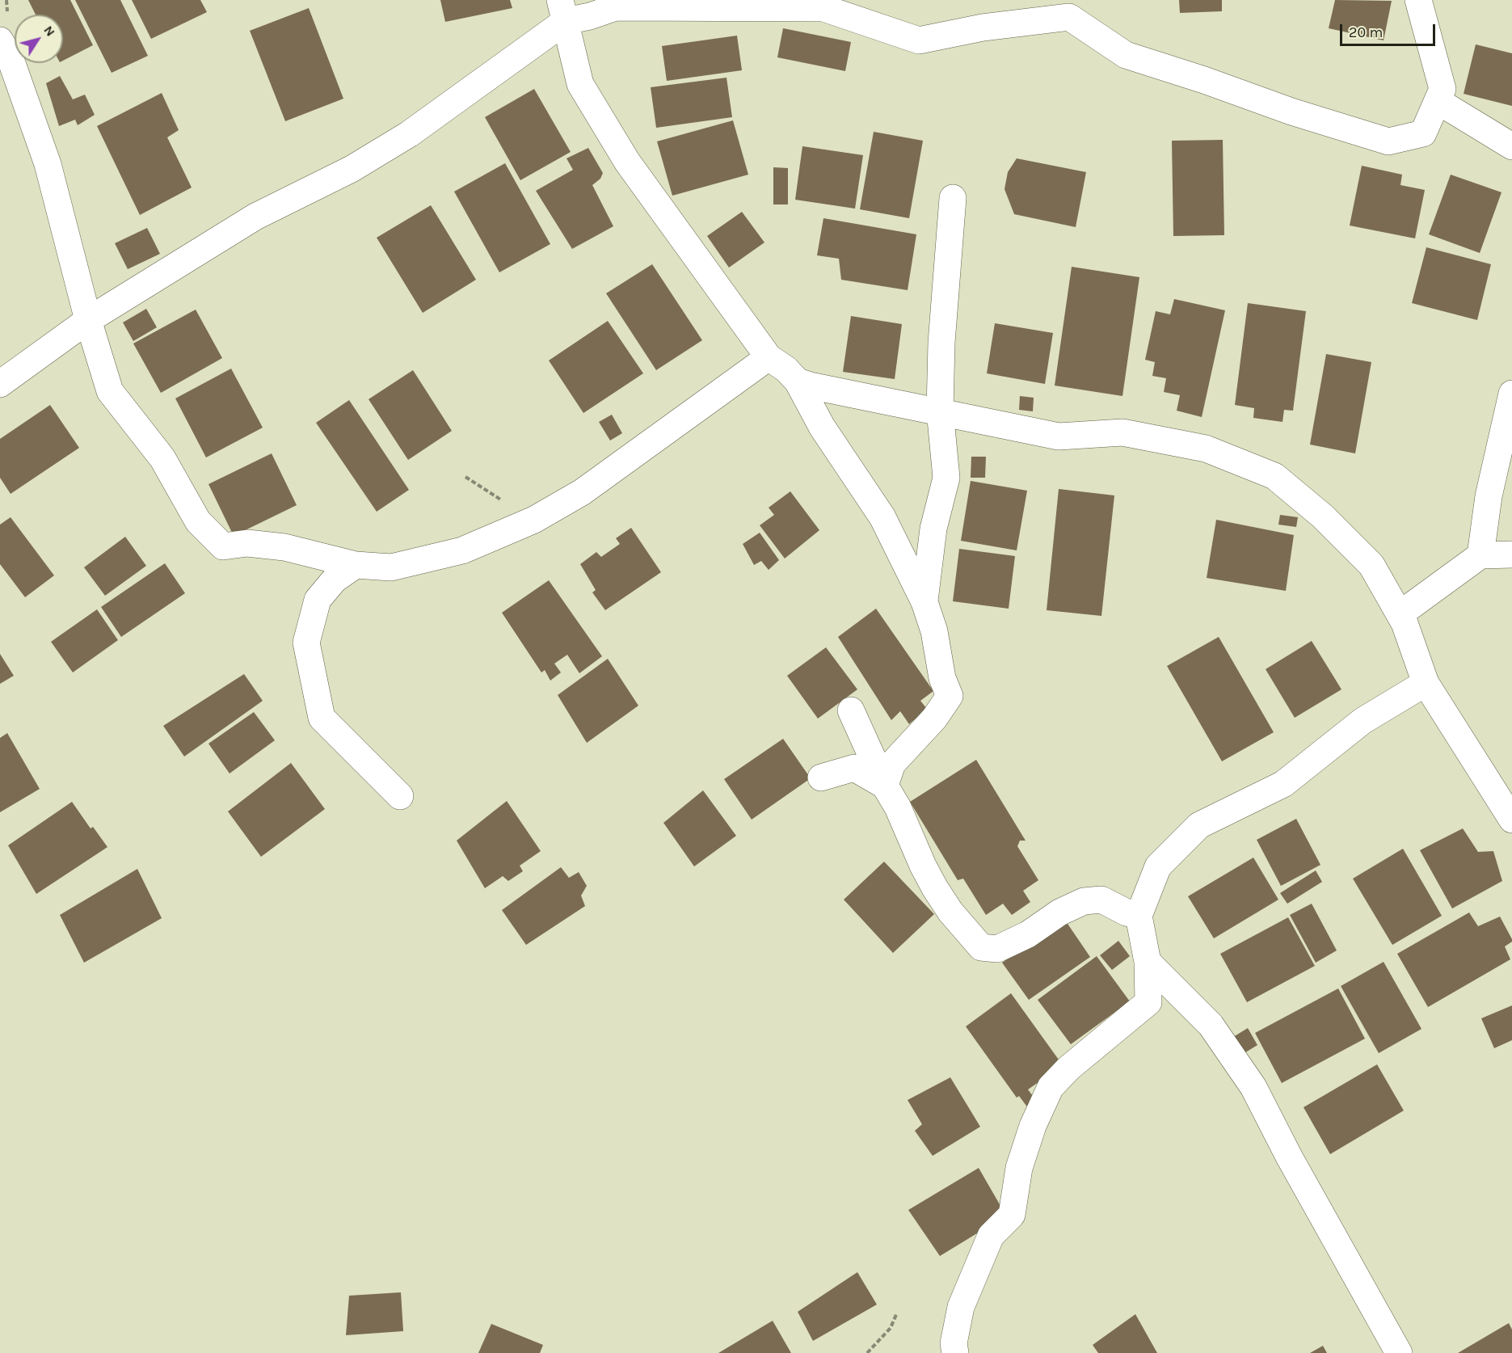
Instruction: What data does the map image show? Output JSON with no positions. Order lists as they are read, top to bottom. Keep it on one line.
{"scale_bar":"20 m","north":"top right"}
